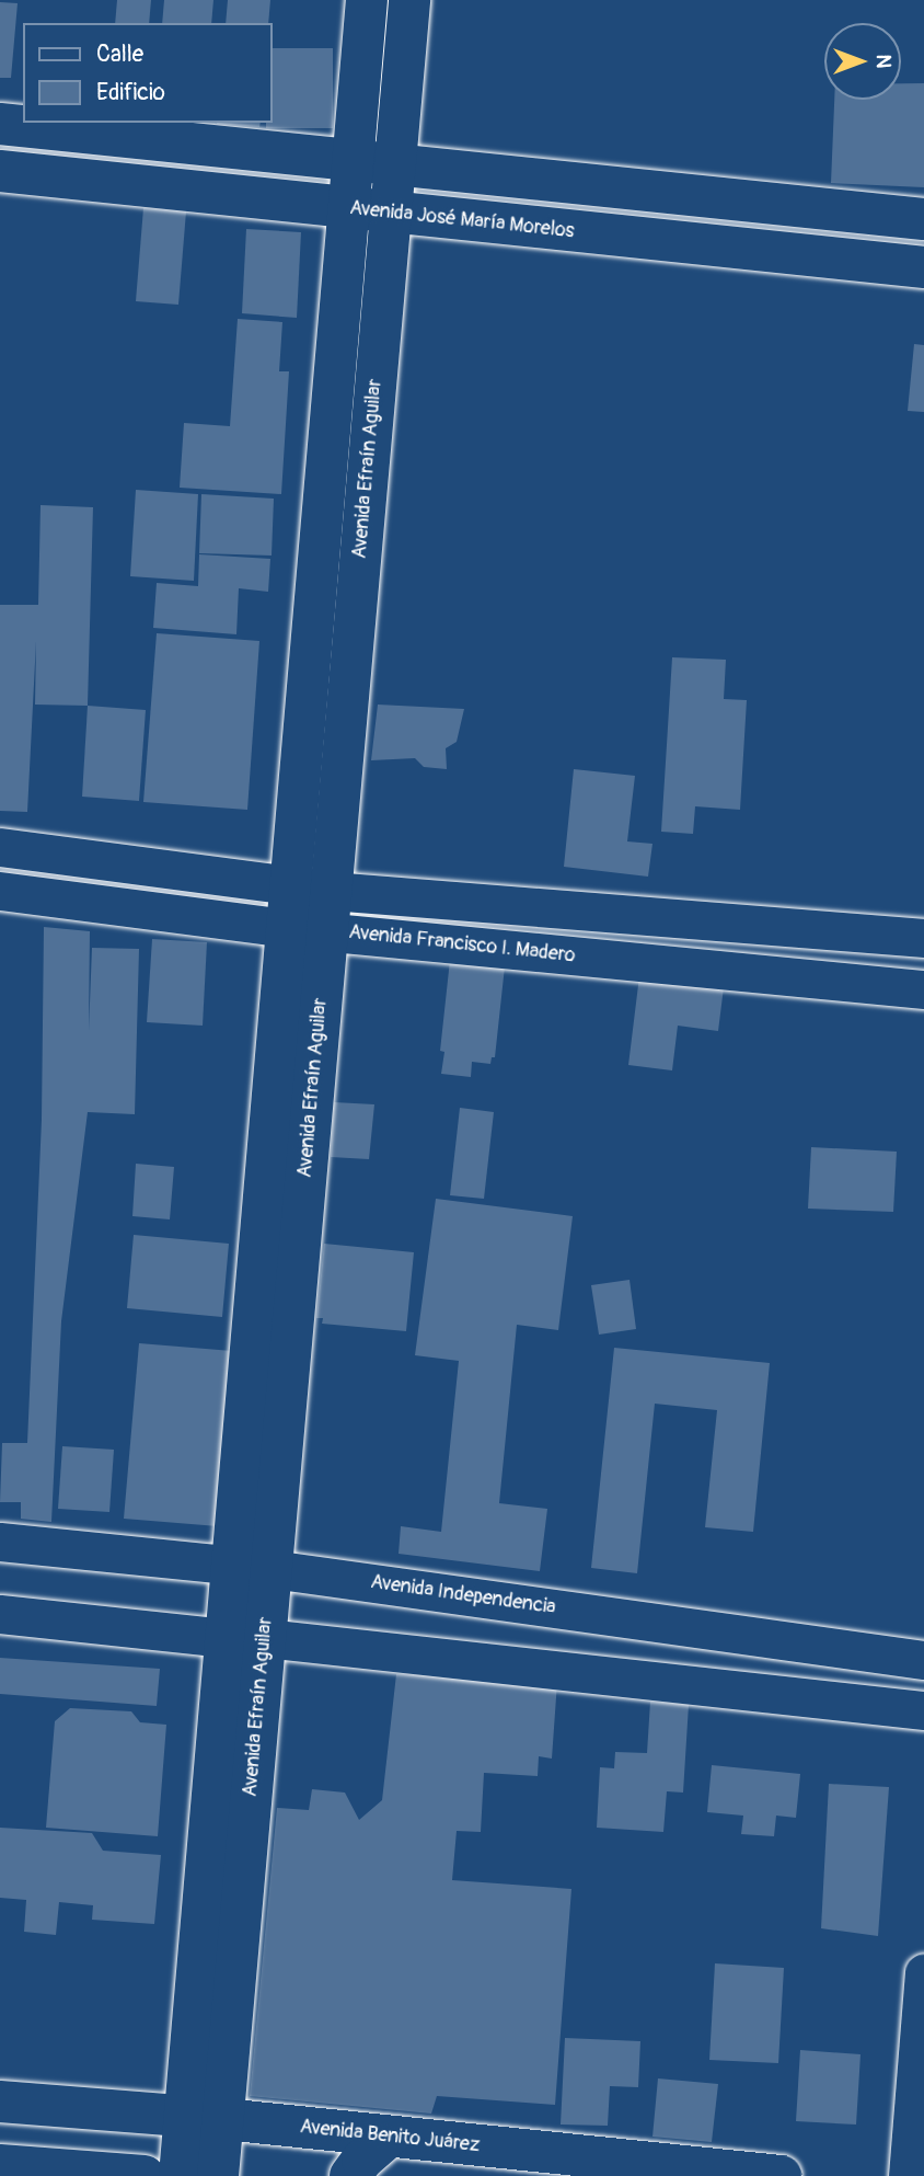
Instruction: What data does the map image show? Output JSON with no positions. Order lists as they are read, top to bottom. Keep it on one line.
{"streets":{"main road":["Avenida José María Morelos","Avenida Efraín Aguilar","Avenida Benito Juárez"],"street":["Avenida Francisco I. Madero","Avenida Independencia"]},"crossings":[["Avenida José María Morelos","Avenida Efraín Aguilar"],["Avenida Efraín Aguilar","Avenida Francisco I. Madero"],["Avenida Efraín Aguilar","Avenida Independencia"],["Avenida Efraín Aguilar","Avenida Benito Juárez"]],"legend":["Calle","Edificio"],"north":"right"}
